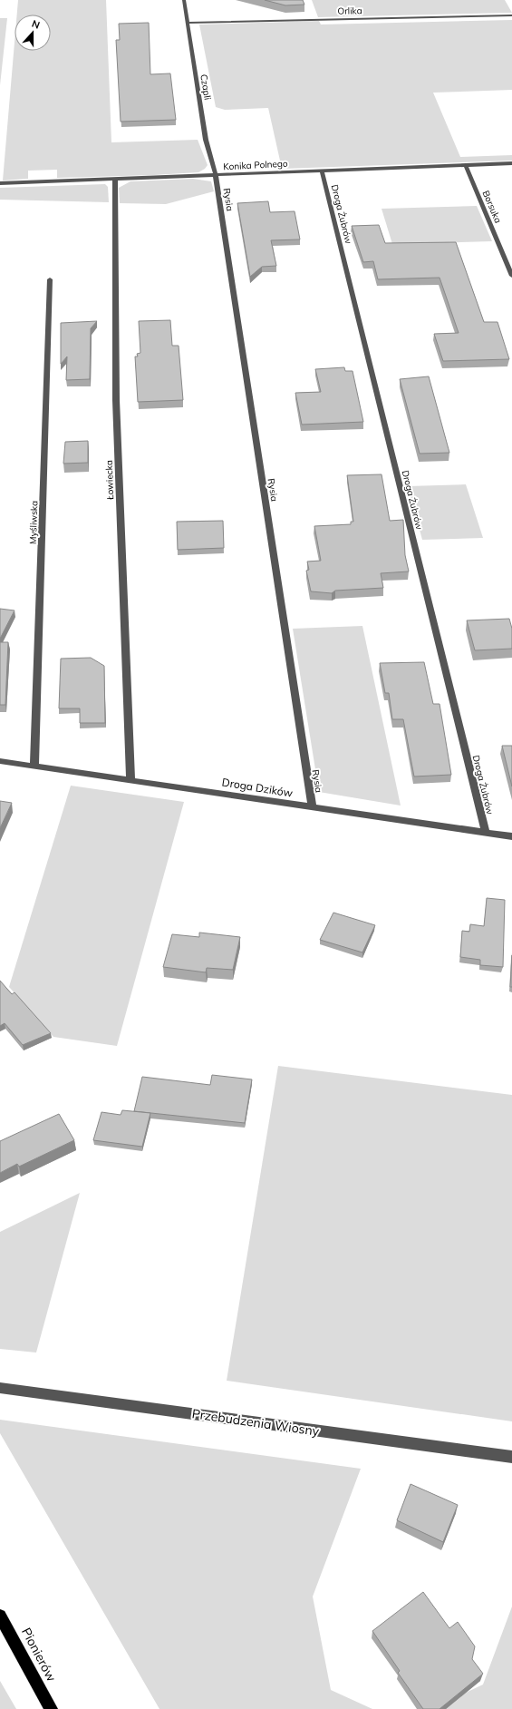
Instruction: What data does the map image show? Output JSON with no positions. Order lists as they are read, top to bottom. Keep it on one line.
{"streets":{"main road":["Pionierów"],"street":["Orlika","Czapli","Konika Polnego","Rysia","Borsuka","Droga Żubrów","Łowiecka","Myśliwska","Droga Dzików","Przebudzenia Wiosny"]},"crossings":[["Orlika","Czapli"],["Czapli","Konika Polnego"],["Czapli","Rysia"],["Konika Polnego","Rysia"],["Konika Polnego","Borsuka"],["Konika Polnego","Droga Żubrów"],["Konika Polnego","Łowiecka"],["Rysia","Droga Dzików"],["Droga Żubrów","Droga Dzików"],["Łowiecka","Droga Dzików"],["Myśliwska","Droga Dzików"]],"north":"top"}
